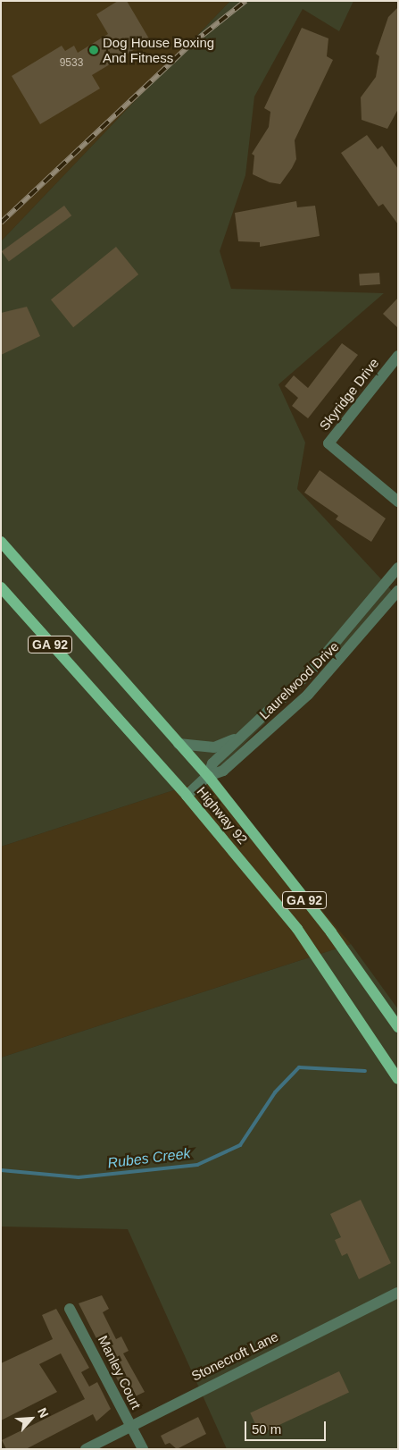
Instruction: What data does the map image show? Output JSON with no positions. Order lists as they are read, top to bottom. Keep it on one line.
{"streets":{"main road":["GA 92","Highway 92"],"street":["Skyridge Drive","Laurelwood Drive","Stonecroft Lane","Manley Court"]},"crossings":[["Laurelwood Drive","Highway 92"],["Stonecroft Lane","Manley Court"]],"water":["Rubes Creek"],"places":["Dog House Boxing And Fitness"],"house_numbers":["9533"],"scale_bar":"50 m","north":"top right"}
